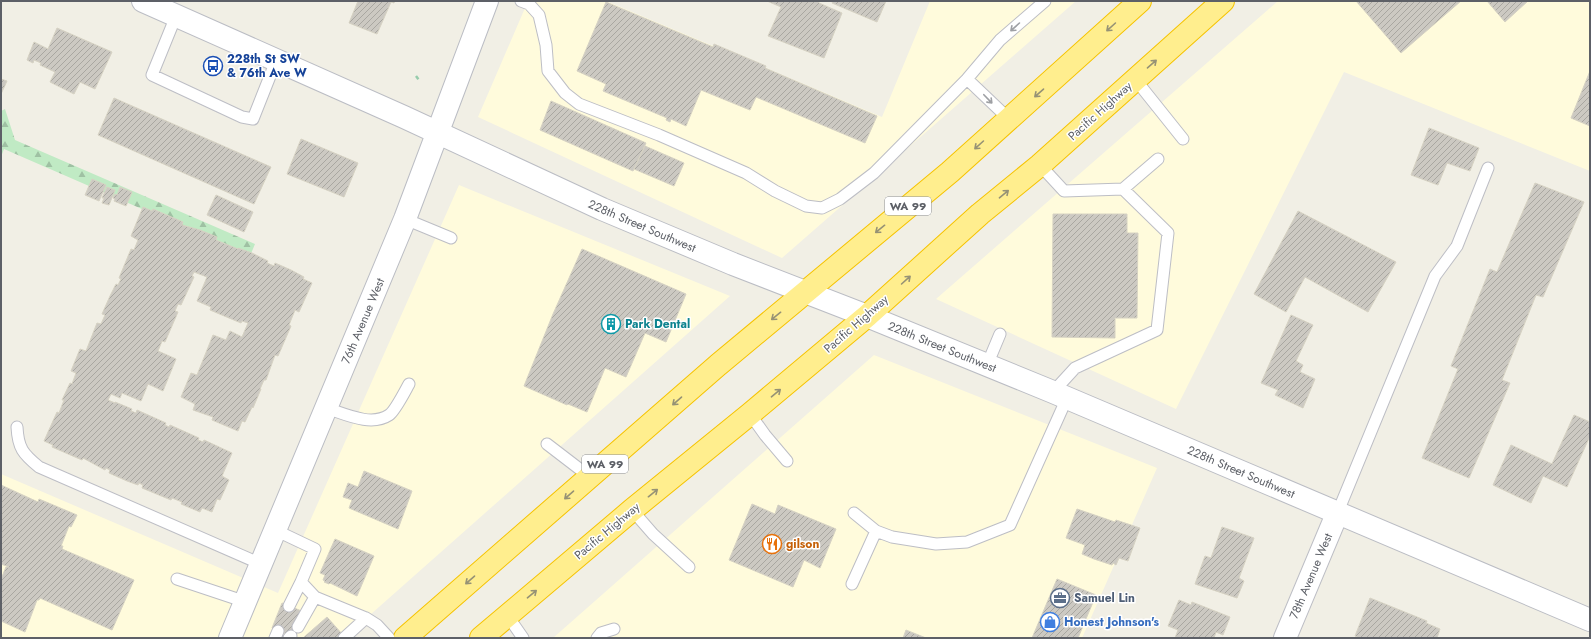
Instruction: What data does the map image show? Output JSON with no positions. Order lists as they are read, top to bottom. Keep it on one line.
{"streets":{"highway":["Pacific Highway","WA 99"],"street":["228th Street Southwest","76th Avenue West","78th Avenue West"]},"crossings":[["Pacific Highway","228th Street Southwest"],["WA 99","228th Street Southwest"],["228th Street Southwest","76th Avenue West"],["228th Street Southwest","78th Avenue West"]],"places":{"bus stop":["228th St SW & 76th Ave W"],"building":["Park Dental"],"restaurant":["gilson"],"office":["Samuel Lin"],"shop":["Honest Johnson's"]}}
